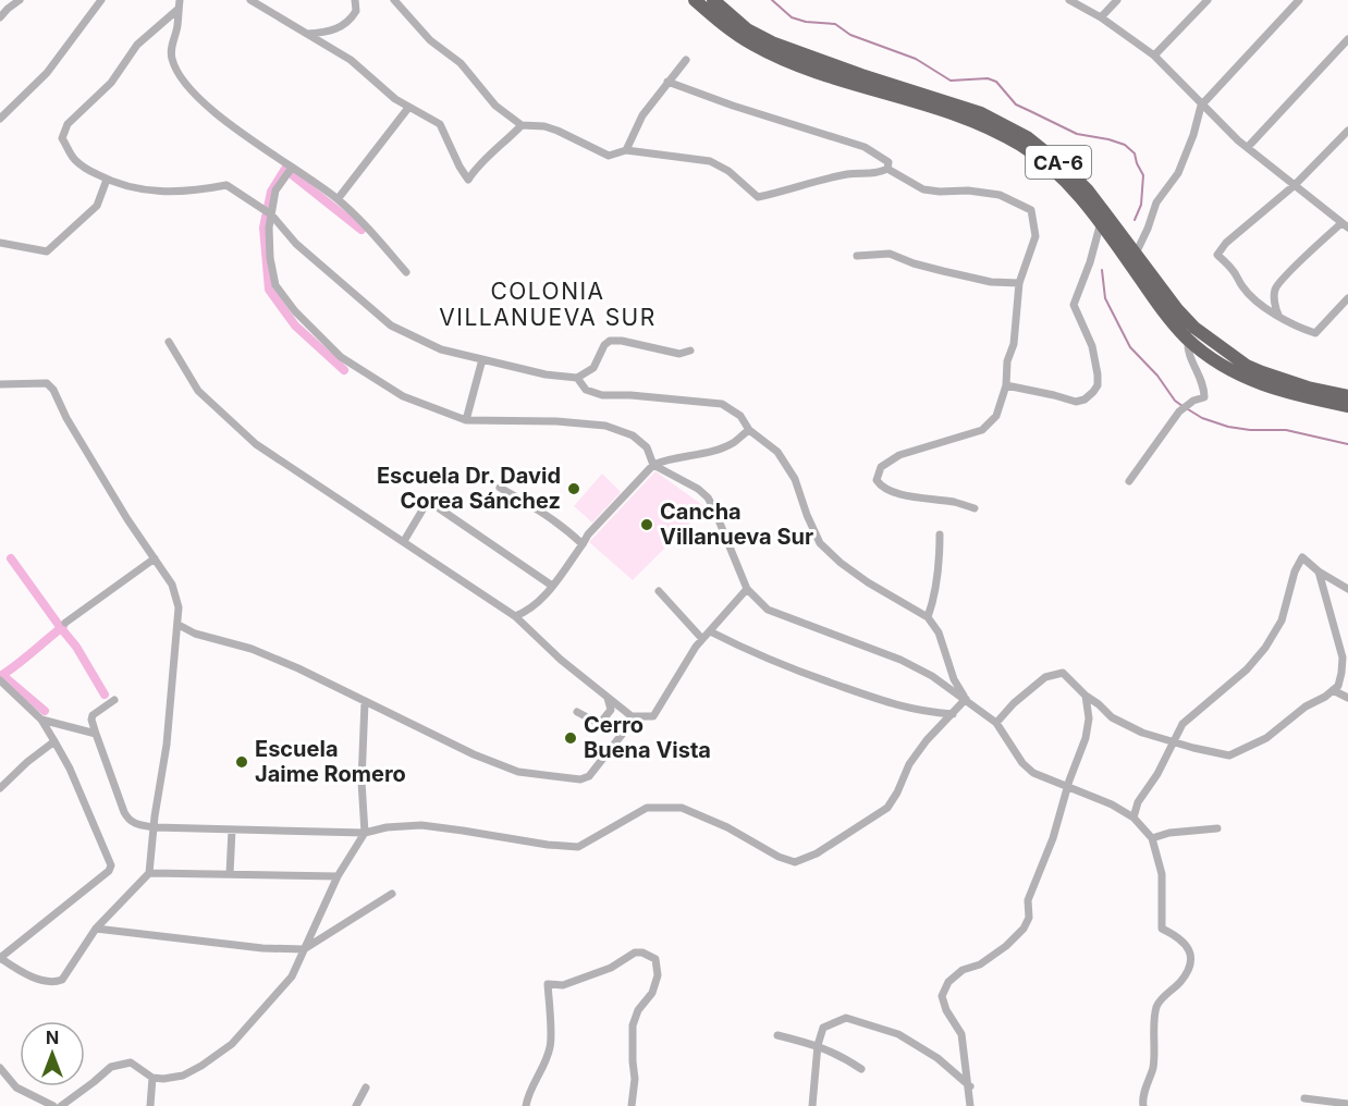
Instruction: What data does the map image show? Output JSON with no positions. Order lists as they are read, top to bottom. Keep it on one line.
{"streets":{"highway":["CA-6"]},"districts":["COLONIA VILLANUEVA SUR"],"places":["Escuela Dr. David Corea Sánchez","Cancha Villanueva Sur","Cerro Buena Vista","Escuela Jaime Romero"],"north":"top"}
